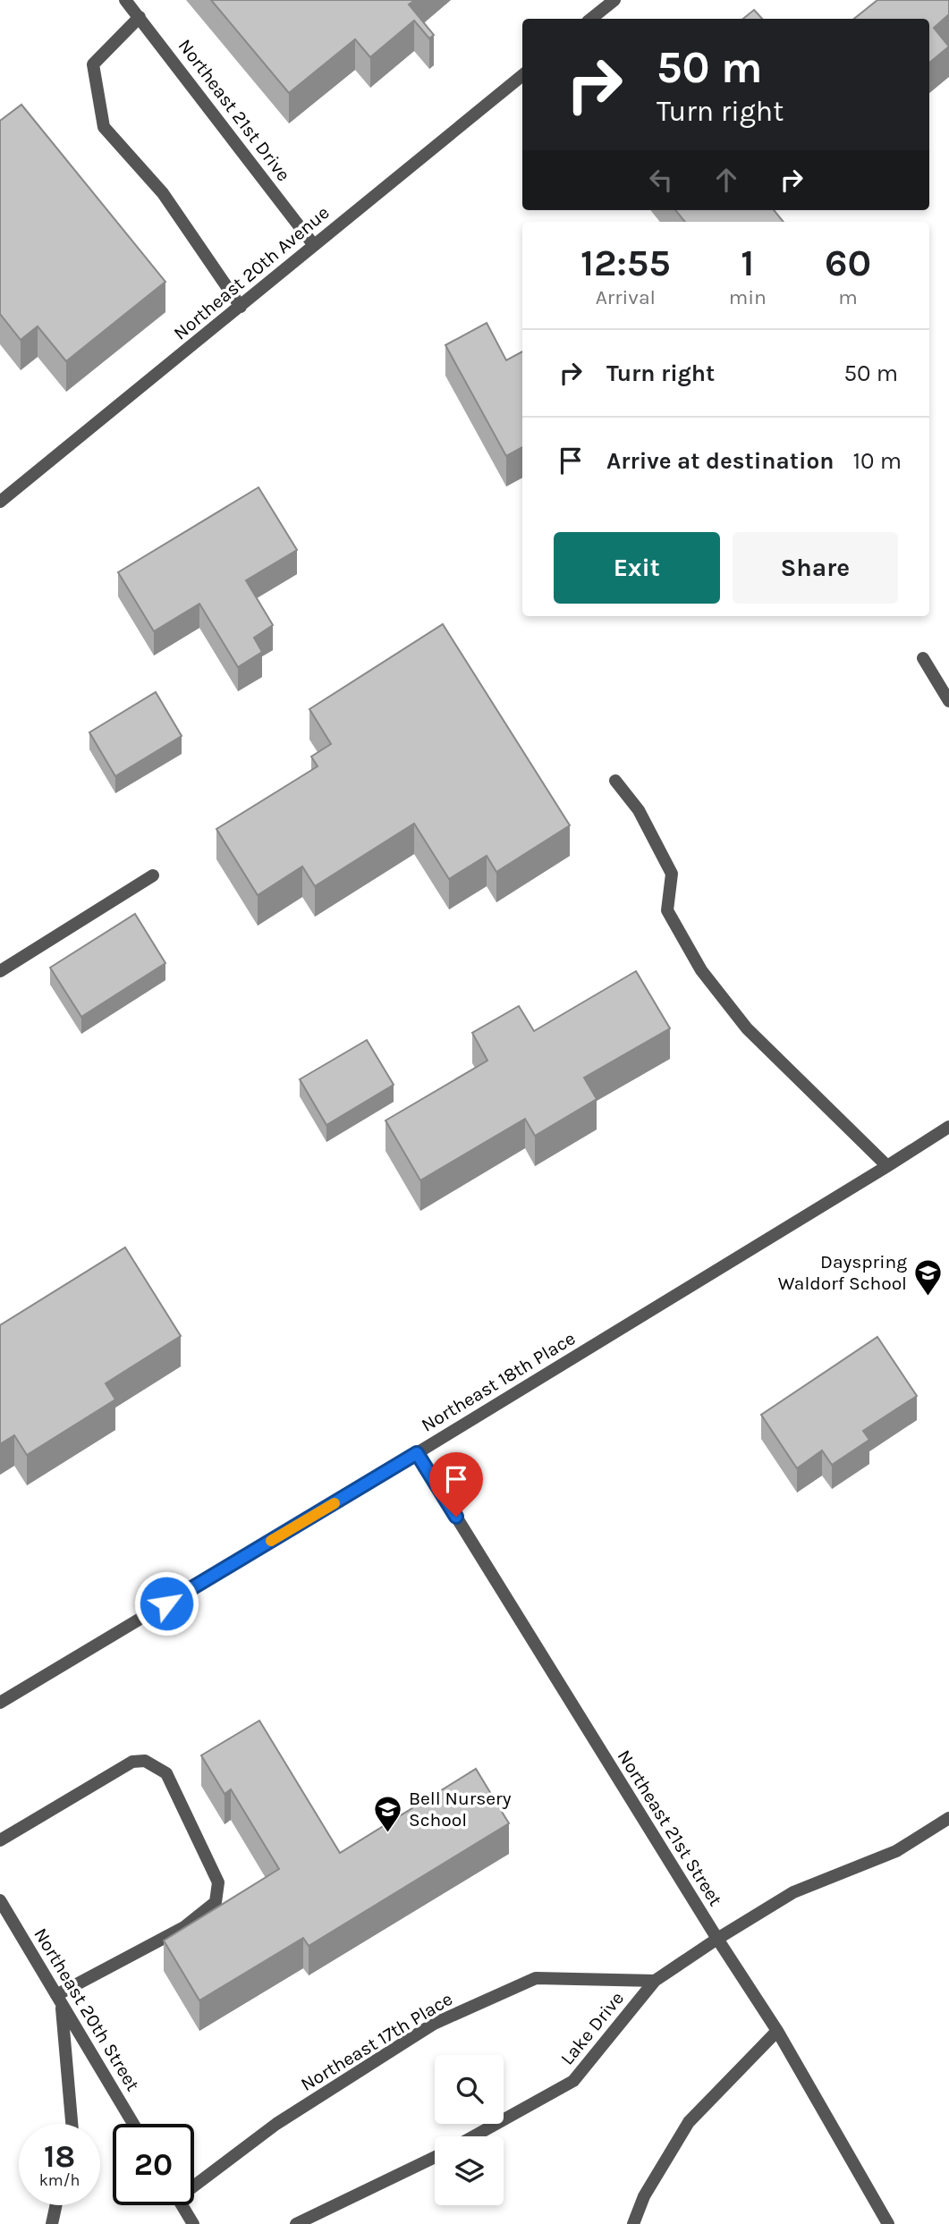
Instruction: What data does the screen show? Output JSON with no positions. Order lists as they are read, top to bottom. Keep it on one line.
{"streets":{"lane":["Northeast 21st Drive","Northeast 20th Avenue","Northeast 18th Place","Northeast 21st Street","Northeast 20th Street","Lake Drive","Northeast 17th Place"]},"crossings":[["Northeast 21st Drive","Northeast 20th Avenue"],["Northeast 18th Place","Northeast 21st Street"],["Lake Drive","Northeast 17th Place"]],"places":{"school or university":["Dayspring Waldorf School","Bell Nursery School"]},"page":{"turn":["50 m","Turn right"],"eta":["12:55","Arrival","1","min","60","m"],"list":[{"name":"Turn right","value":"50 m"},{"name":"Arrive at destination","value":"10 m"}],"buttons":["Exit","Share"],"speed":"18 km/h","limit":"20"}}
